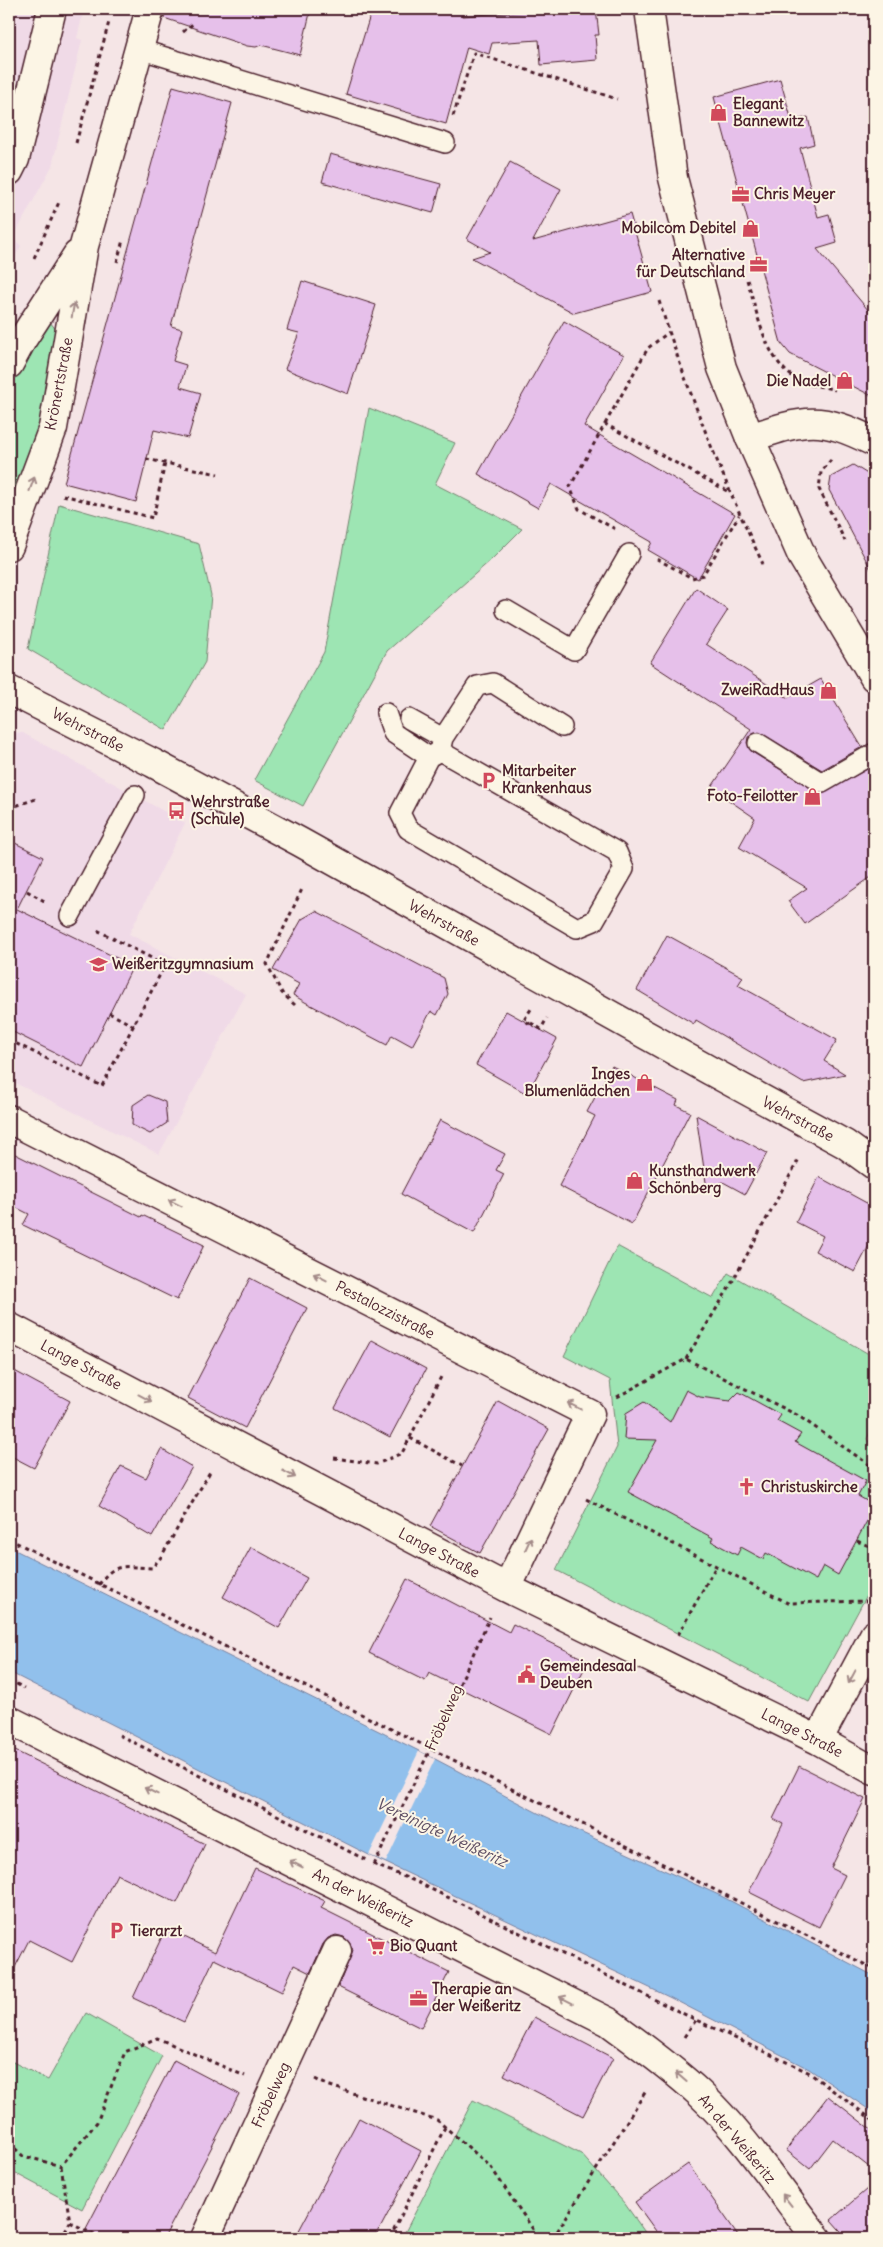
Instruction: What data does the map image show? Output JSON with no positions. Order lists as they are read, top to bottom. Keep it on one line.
{"streets":{"street":["Krönertstraße","Wehrstraße","Pestalozzistraße","Lange Straße","Fröbelweg","An der Weißeritz"]},"crossings":[["Pestalozzistraße","Lange Straße"]],"one_way":["Pestalozzistraße","Lange Straße","An der Weißeritz"],"water":["Vereinigte Weißeritz"],"places":{"shop":["Elegant Bannewitz","Mobilcom Debitel","Die Nadel","ZweiRadHaus","Foto-Feilotter","Inges Blumenlädchen","Kunsthandwerk Schönberg"],"office":["Chris Meyer","Alternative für Deutschland","Therapie an der Weißeritz"],"parking":["Mitarbeiter Krankenhaus","Tierarzt"],"bus stop":["Wehrstraße (Schule)"],"school or university":["Weißeritzgymnasium"],"church":["Christuskirche"],"public building":["Gemeindesaal Deuben"],"supermarket":["Bio Quant"]}}
